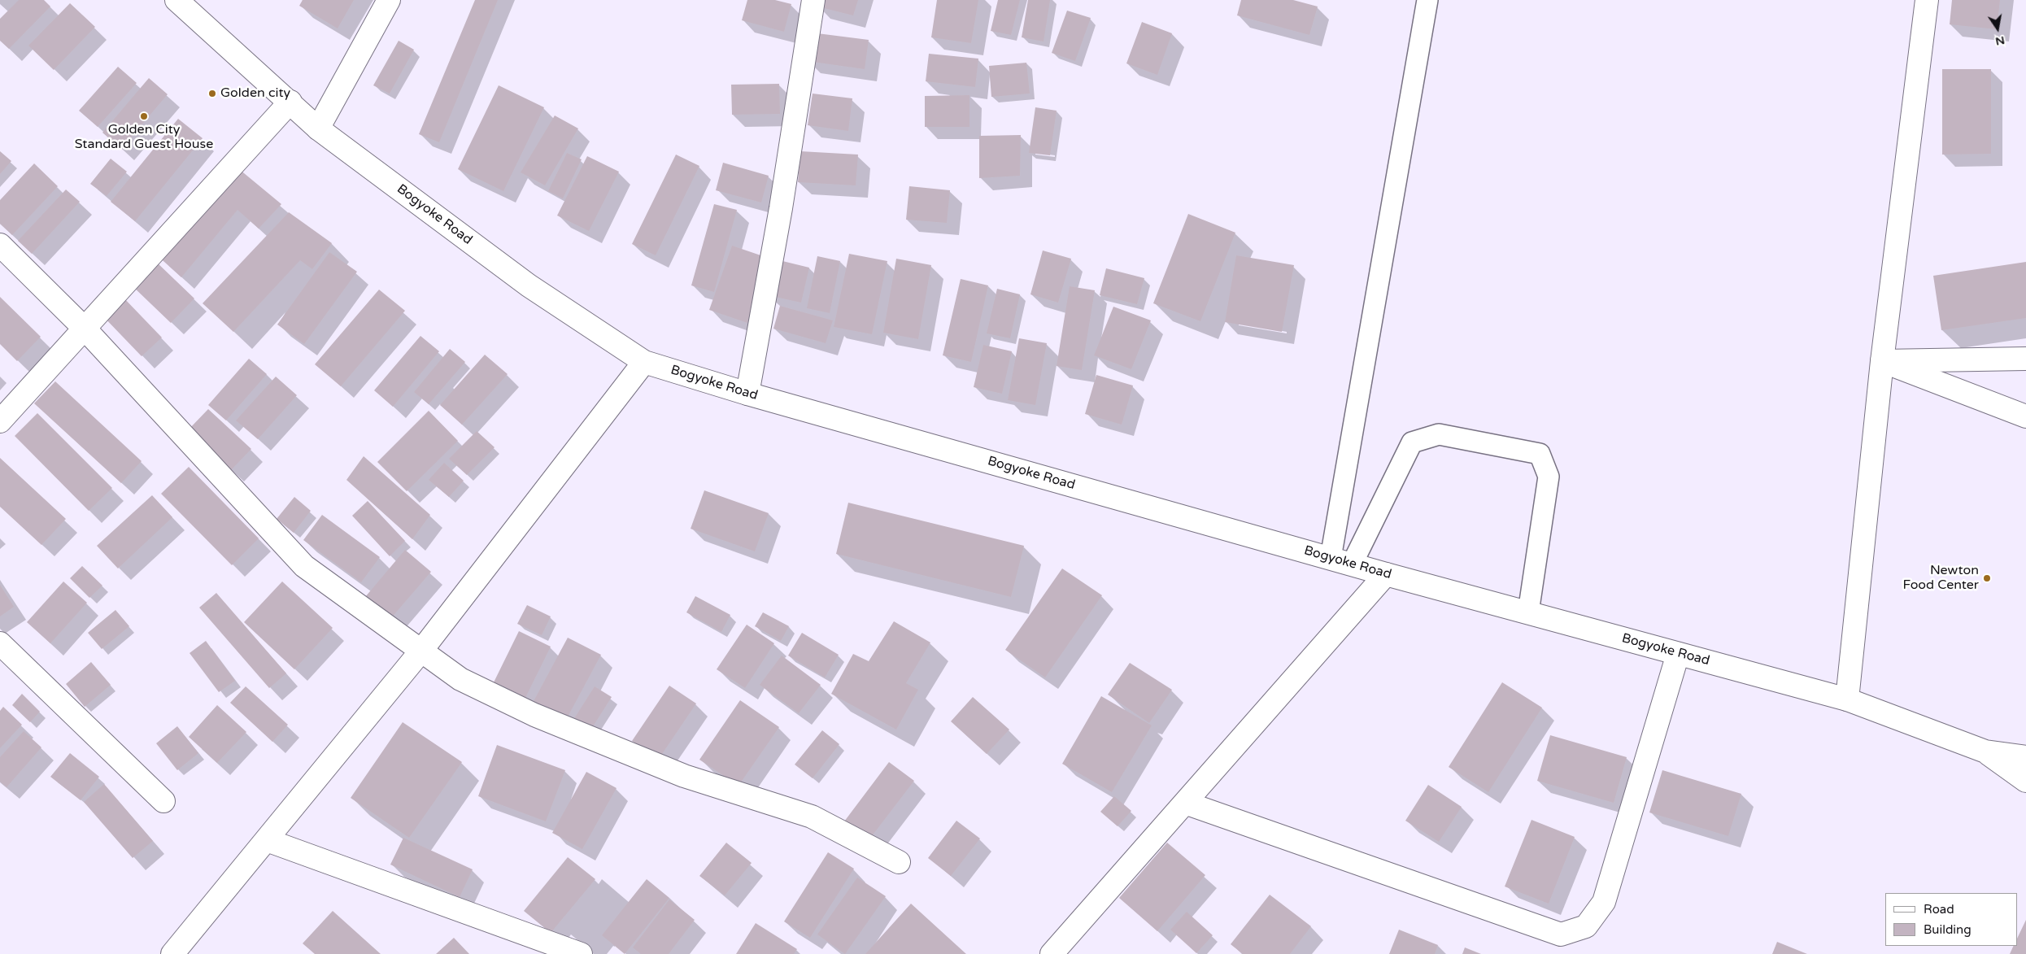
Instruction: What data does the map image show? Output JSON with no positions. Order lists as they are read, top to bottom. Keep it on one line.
{"streets":{"street":["Bogyoke Road"]},"places":["Golden city","Golden City Standard Guest House","Newton Food Center"],"legend":["Road","Building"],"north":"bottom"}
